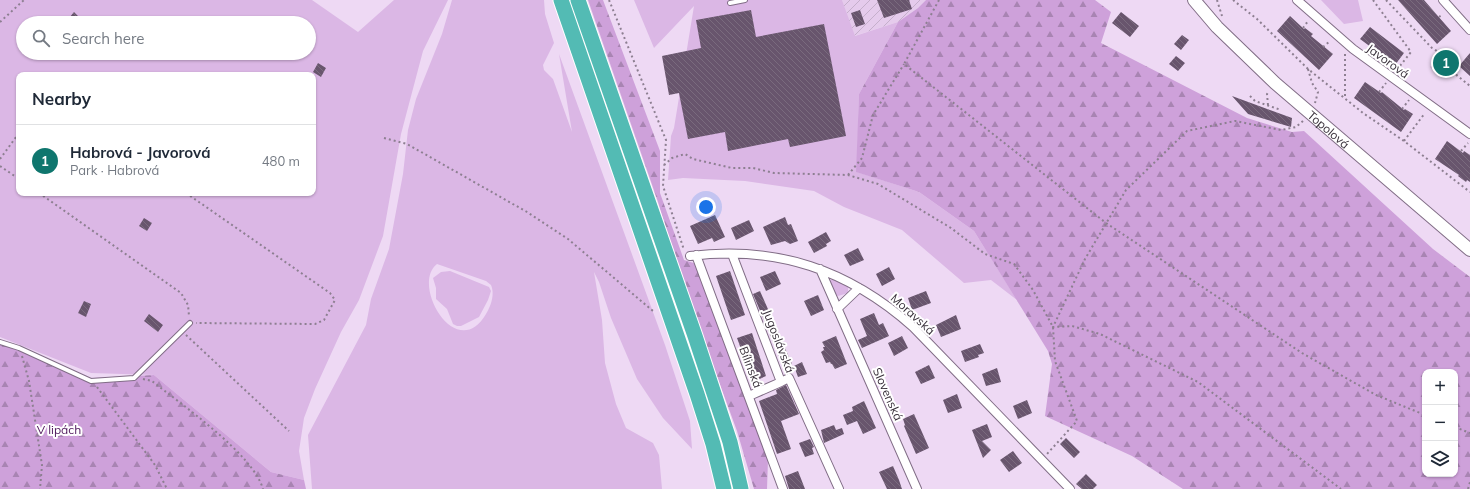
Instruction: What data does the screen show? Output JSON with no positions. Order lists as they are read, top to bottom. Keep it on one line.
{"streets":{"street":["Javorová","Topolová","Moravská","Jugoslávská","Bílinská","Slovenská"]},"crossings":[["Moravská","Jugoslávská"],["Moravská","Bílinská"],["Moravská","Slovenská"]],"parks":["V lipách"],"page":{"search":"Search here","pins":"1","heading":"Nearby","list":[{"mark":"1","name":"Habrová - Javorová","note":"Park · Habrová","value":"480 m"}],"map_buttons":["+","−"]}}
